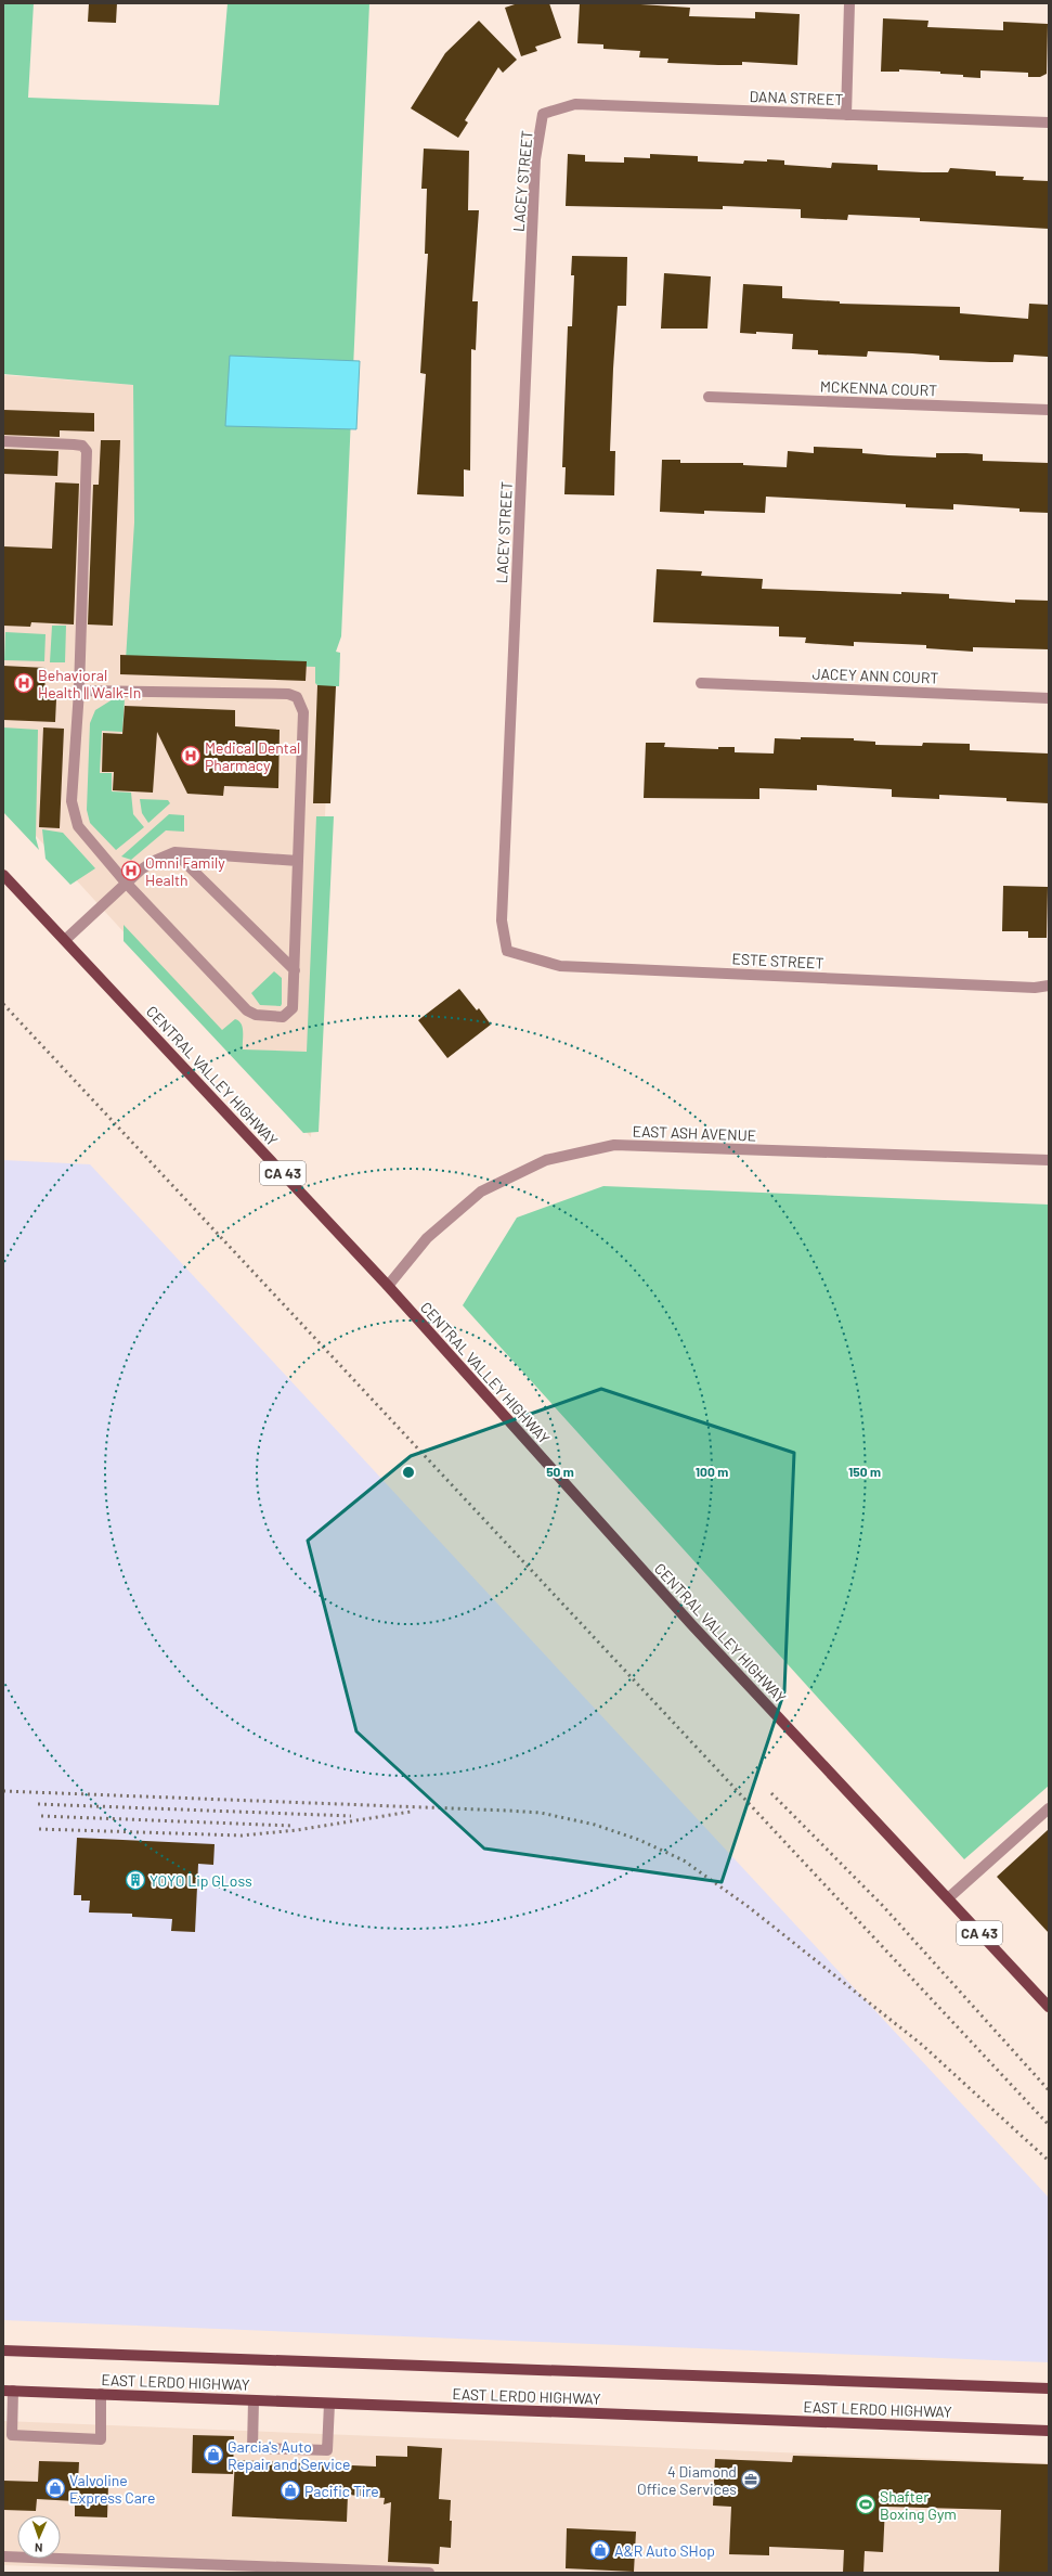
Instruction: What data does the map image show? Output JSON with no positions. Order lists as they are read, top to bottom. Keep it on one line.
{"streets":{"main road":["CENTRAL VALLEY HIGHWAY","CA 43","EAST LERDO HIGHWAY"],"street":["DANA STREET","LACEY STREET","MCKENNA COURT","JACEY ANN COURT","ESTE STREET","EAST ASH AVENUE"]},"crossings":[["DANA STREET","LACEY STREET"],["LACEY STREET","ESTE STREET"],["CENTRAL VALLEY HIGHWAY","EAST ASH AVENUE"]],"places":{"hospital":["Behavioral Health || Walk-In","Medical Dental Pharmacy","Omni Family Health"],"building":["YOYO Lip GLoss"],"shop":["Garcia's Auto Repair and Service","Valvoline Express Care","Pacific Tire","A&R Auto SHop"],"office":["4 Diamond Office Services"],"sports":["Shafter Boxing Gym"]},"north":"bottom","rings":["50 m","100 m","150 m"]}
